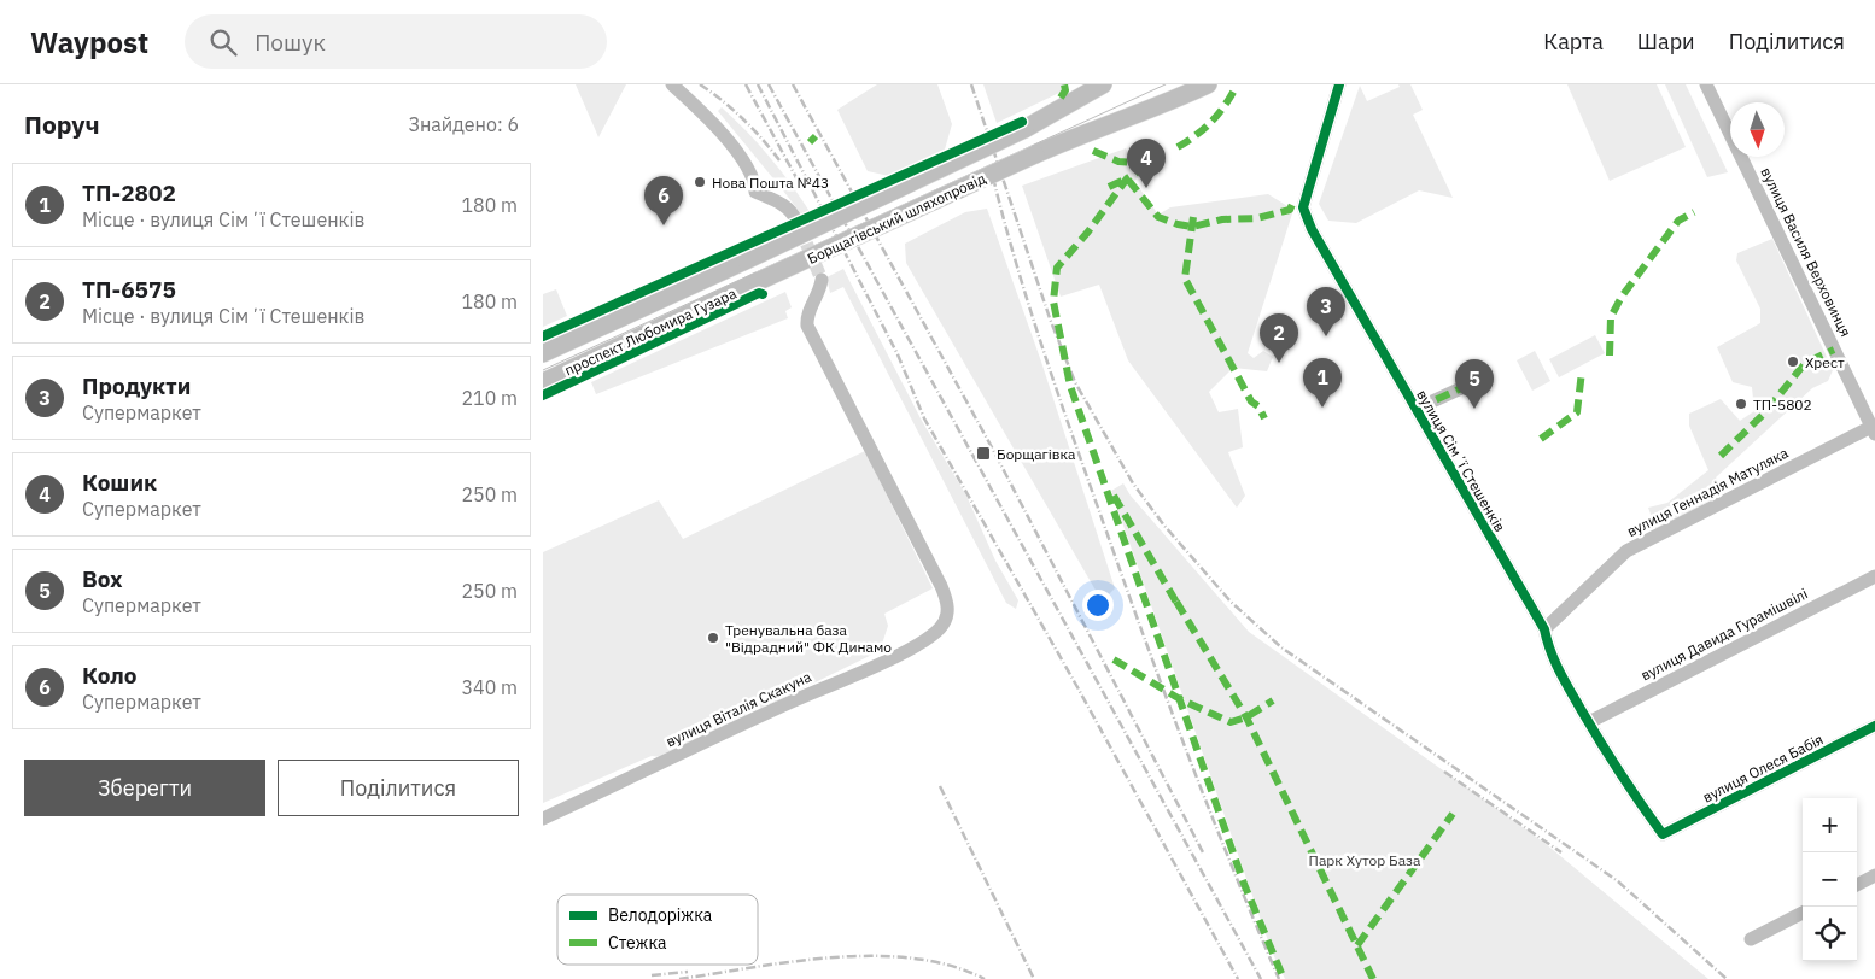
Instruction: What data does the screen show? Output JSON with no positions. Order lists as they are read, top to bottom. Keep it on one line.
{"streets":{"main road":["Борщагівський шляхопровід","проспект Любомира Гузара"],"street":["вулиця Василя Верховинця","вулиця Сімʼї Стешенків","вулиця Геннадія Матуляка","вулиця Давида Гурамішвілі","вулиця Віталія Скакуна","вулиця Олеся Бабія"]},"crossings":[["Борщагівський шляхопровід","проспект Любомира Гузара"],["вулиця Василя Верховинця","вулиця Геннадія Матуляка"],["вулиця Сімʼї Стешенків","вулиця Геннадія Матуляка"],["вулиця Сімʼї Стешенків","вулиця Давида Гурамішвілі"],["вулиця Сімʼї Стешенків","вулиця Олеся Бабія"]],"parks":["Парк Хутор База"],"places":{"other":["Нова Пошта №43","Хрест","ТП-5802","Тренувальна база \"Відрадний\" ФК Динамо"],"transit":["Борщагівка"]},"legend":["Велодоріжка","Стежка"],"north":"bottom","page":{"header":"Waypost","search":"Пошук","nav":["Карта","Шари","Поділитися"],"heading":["Поруч","Знайдено: 6"],"pins":["4","6","3","2","1","5"],"list":[{"mark":"1","name":"ТП-2802","note":"Місце · вулиця Сімʼї Стешенків","value":"180 m"},{"mark":"2","name":"ТП-6575","note":"Місце · вулиця Сімʼї Стешенків","value":"180 m"},{"mark":"3","name":"Продукти","note":"Супермаркет","value":"210 m"},{"mark":"4","name":"Кошик","note":"Супермаркет","value":"250 m"},{"mark":"5","name":"Box","note":"Супермаркет","value":"250 m"},{"mark":"6","name":"Коло","note":"Супермаркет","value":"340 m"}],"buttons":["Зберегти","Поділитися"],"map_buttons":["+","−"]}}
